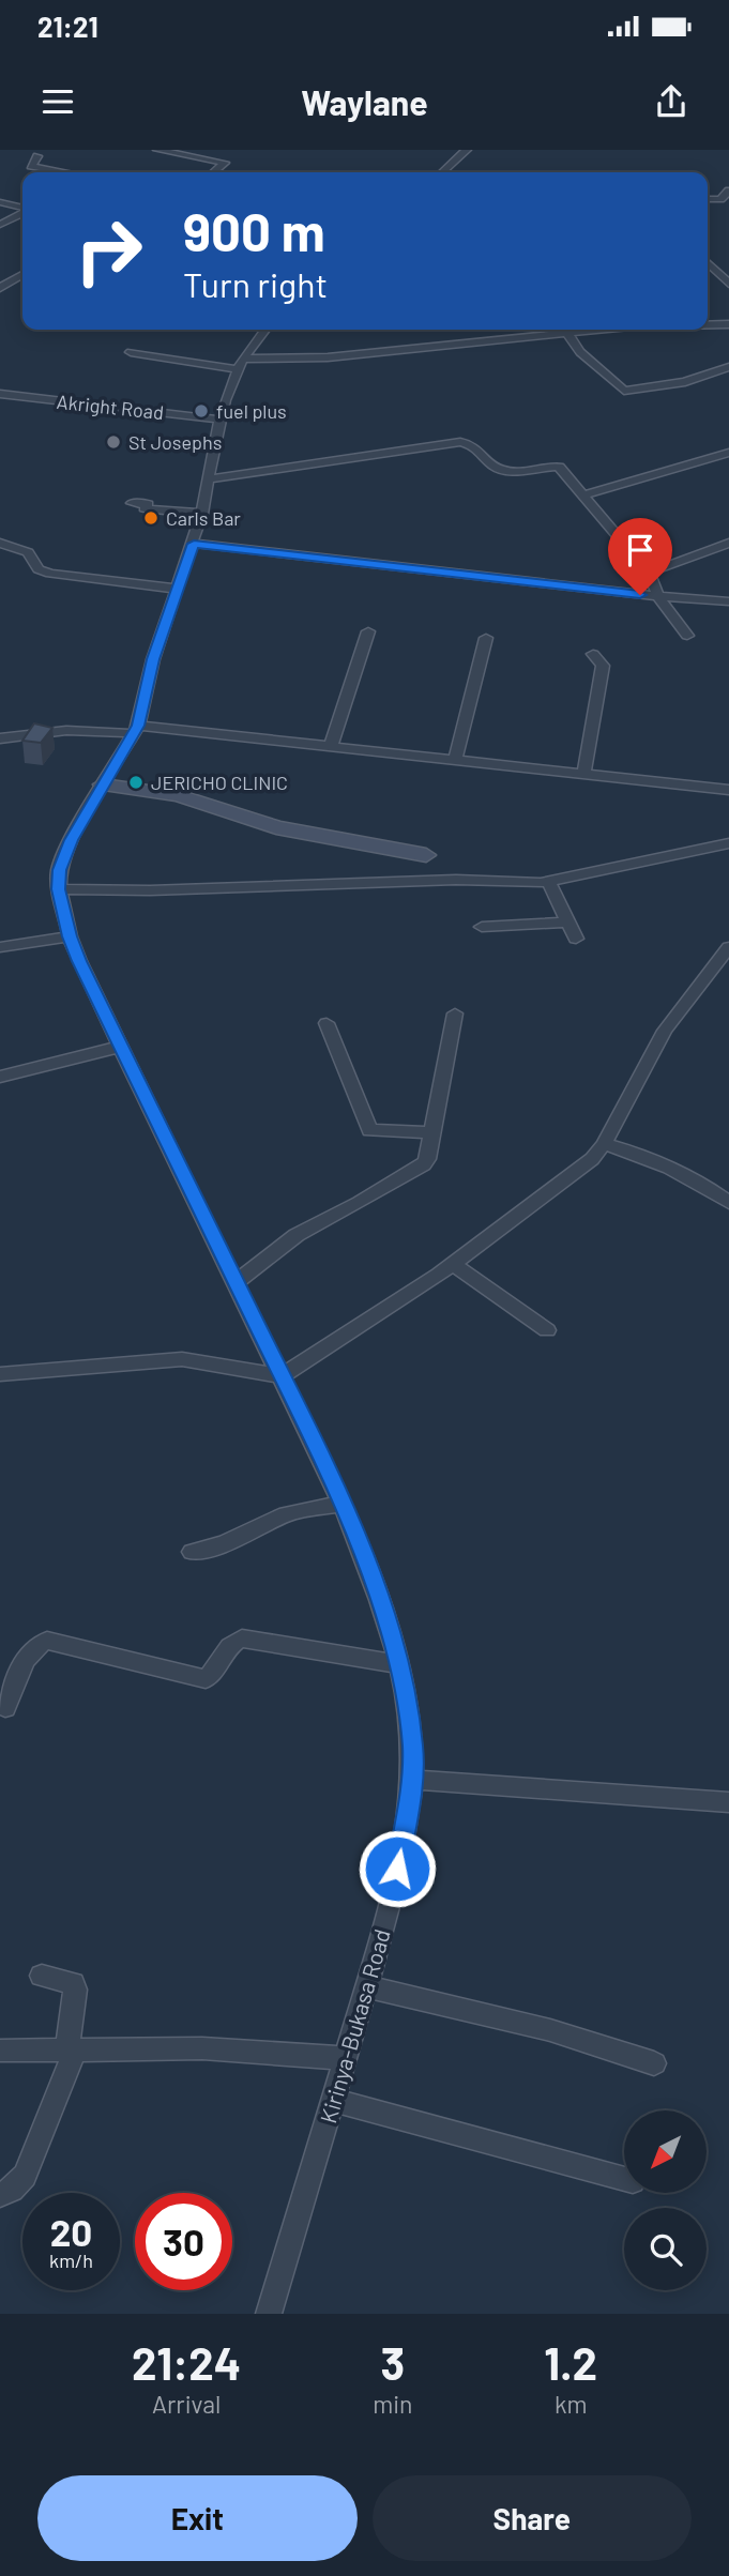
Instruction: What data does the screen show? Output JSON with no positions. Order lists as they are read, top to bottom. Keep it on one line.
{"streets":{"street":["Akright Road","Kirinya-Bukasa Road"]},"crossings":[["Akright Road","Kirinya-Bukasa Road"]],"places":["fuel plus","St Josephs","Carls Bar","JERICHO CLINIC"],"north":"bottom left","page":{"status":"21:21","header":"Waylane","turn":["900 m","Turn right"],"speed":"20 km/h","limit":"30","eta":["21:24","Arrival","3","min","1.2","km"],"buttons":["Exit","Share"]}}
